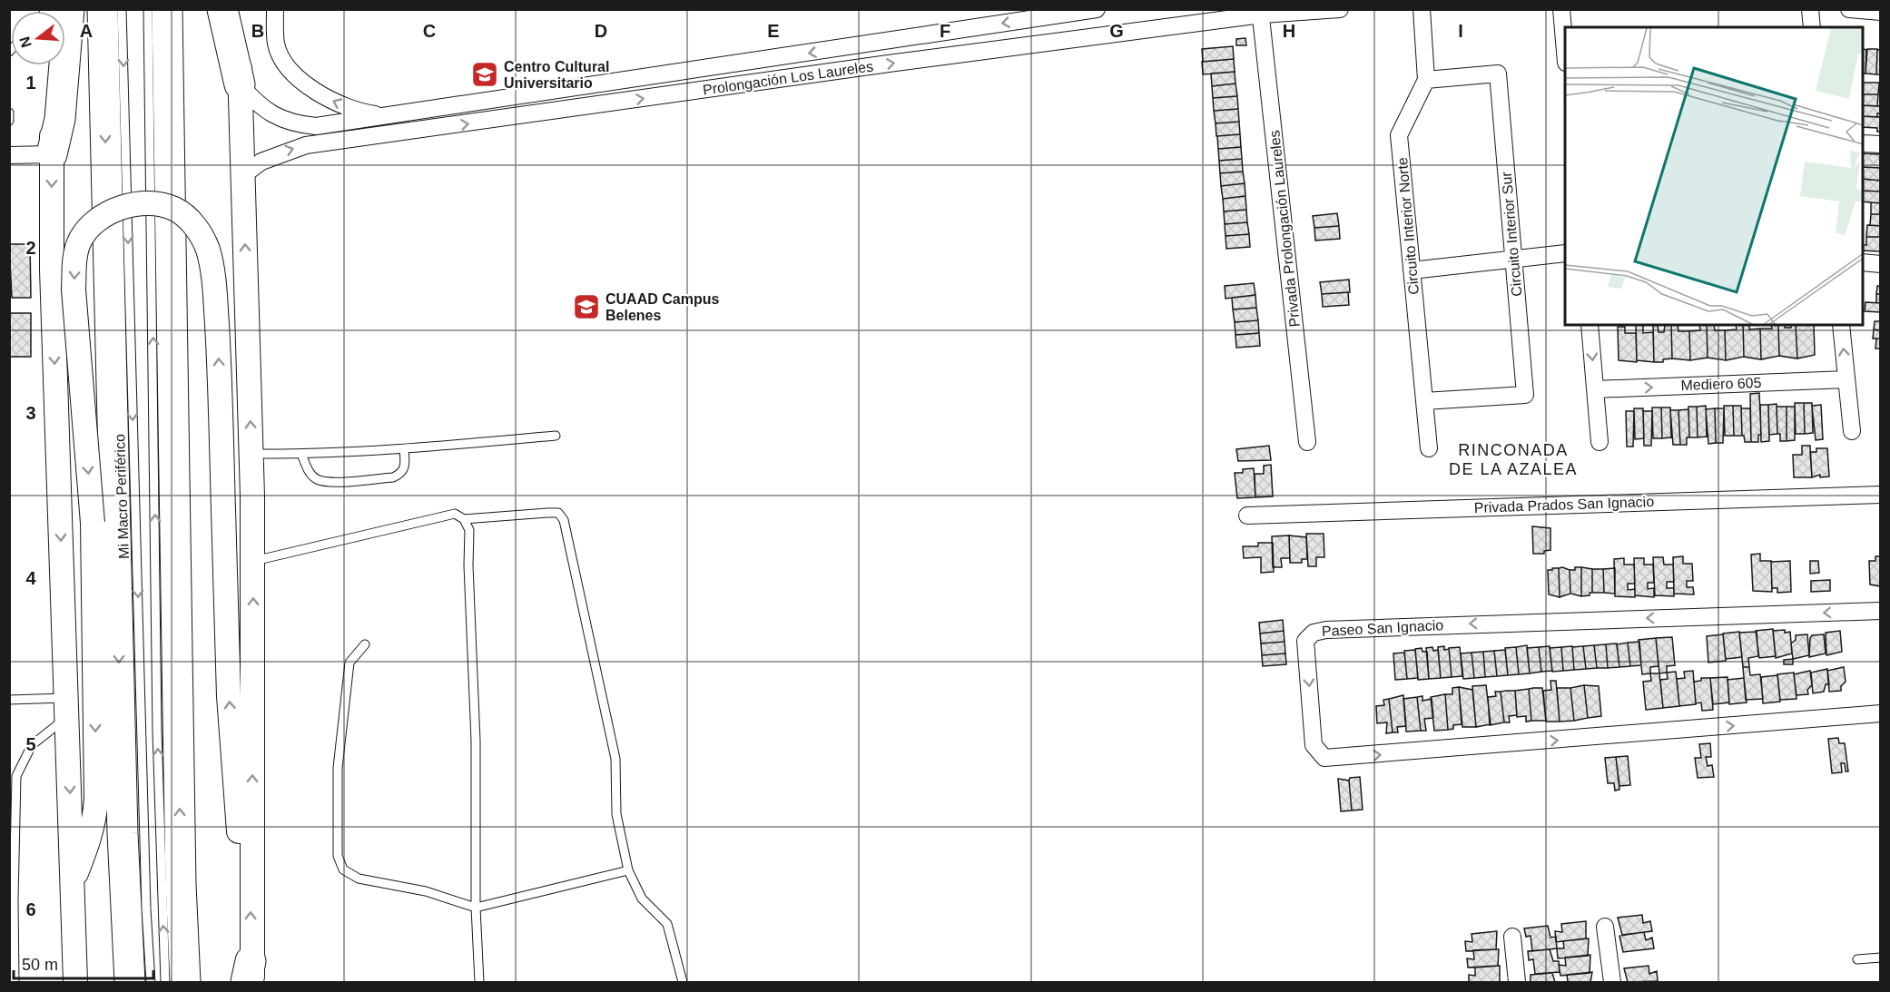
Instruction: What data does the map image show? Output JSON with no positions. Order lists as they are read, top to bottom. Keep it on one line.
{"streets":{"street":["Prolongación Los Laureles","Circuito Interior Norte","Privada Prolongación Laureles","Circuito Interior Sur","Mediero 605","Privada Prados San Ignacio","Paseo San Ignacio"],"lane":["Mi Macro Periférico"]},"crossings":[["Prolongación Los Laureles","Privada Prolongación Laureles"],["Circuito Interior Norte","Circuito Interior Sur"]],"one_way":["Mediero 605"],"districts":["RINCONADA DE LA AZALEA"],"places":{"school or university":["Centro Cultural Universitario","CUAAD Campus Belenes"]},"scale_bar":"50 m","north":"left","grid":{"columns":["A","B","C","D","E","F","G","H","I"],"rows":["1","2","3","4","5","6"]}}
